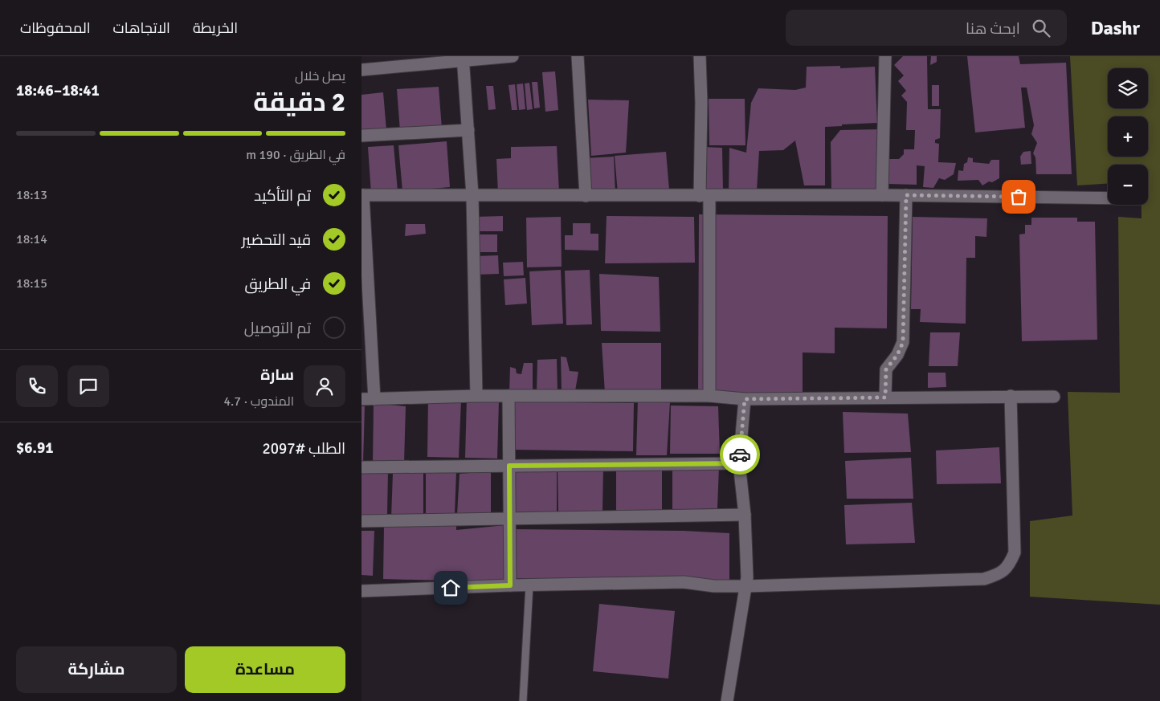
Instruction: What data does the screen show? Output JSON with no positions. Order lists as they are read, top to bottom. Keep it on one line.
{"page":{"header":"Dashr","search":"ابحث هنا","nav":["الخريطة","الاتجاهات","المحفوظات"],"heading":["2 دقيقة","يصل خلال","18:41–18:46"],"panel":["سارة","المندوب · 4.7","الطلب #2097","$6.91"],"map_buttons":["+","−"],"bar":"في الطريق · 190 m","list":[["تم التأكيد","18:13"],["قيد التحضير","18:14"],["في الطريق","18:15"],"تم التوصيل"],"buttons":["مساعدة","مشاركة"]}}
